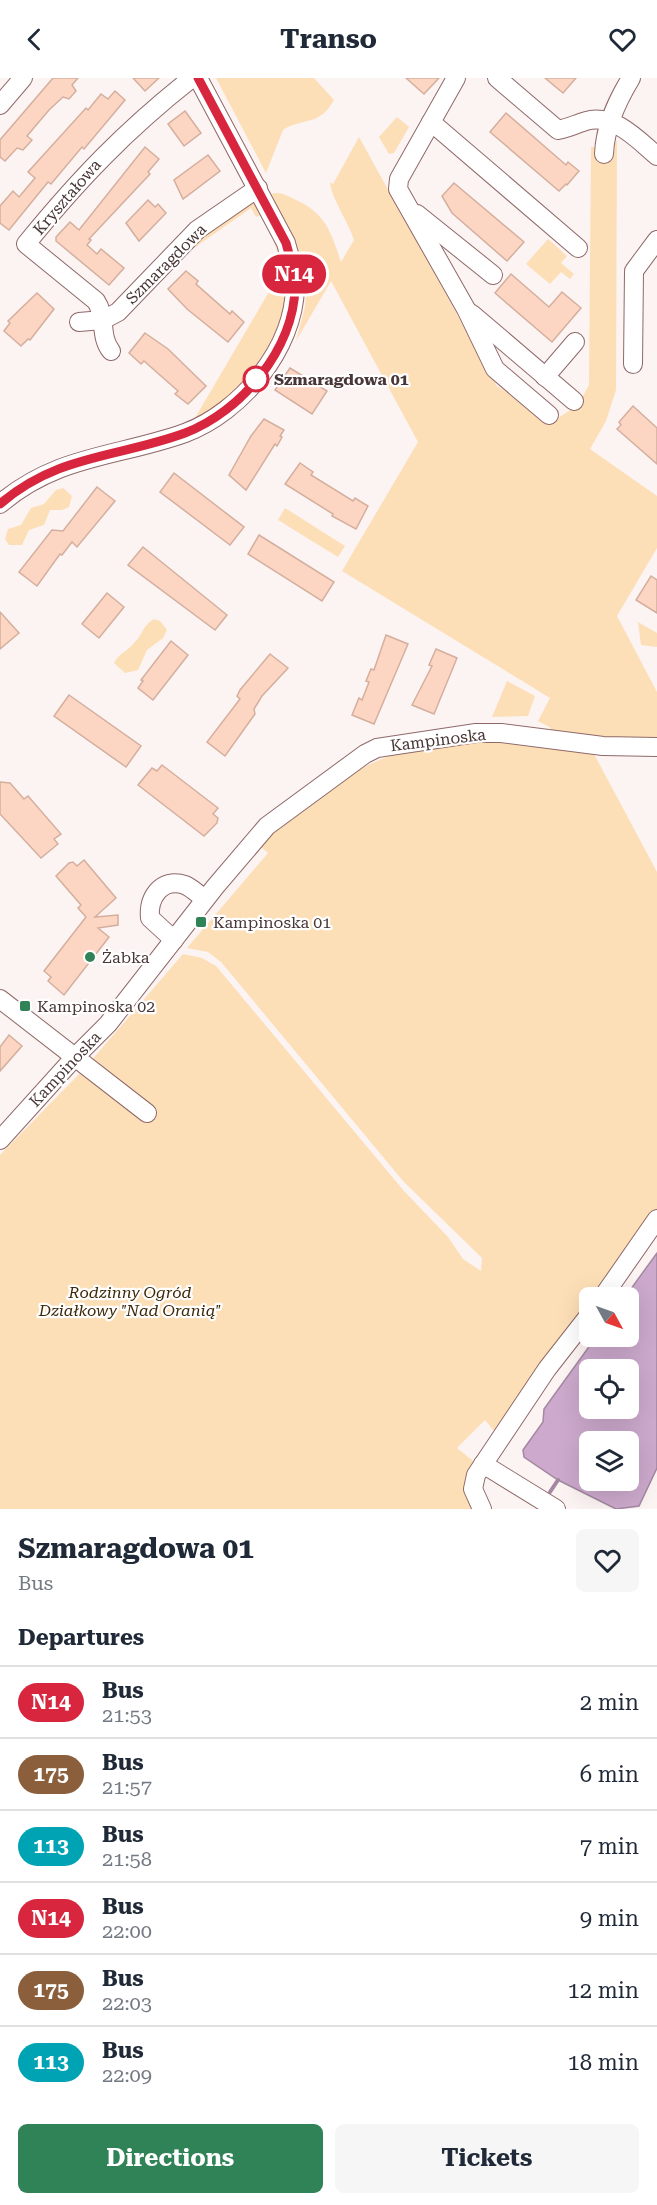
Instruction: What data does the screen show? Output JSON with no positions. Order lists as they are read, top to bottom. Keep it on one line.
{"streets":{"street":["Kryształowa","Szmaragdowa","Kampinoska"]},"crossings":[["Kryształowa","Szmaragdowa"]],"parks":["Rodzinny Ogród Działkowy \"Nad Oranią\""],"places":{"other":["Szmaragdowa 01","Żabka"],"transit":["Kampinoska 01","Kampinoska 02"]},"lines":["bus line N14"],"north":"bottom right","page":{"header":"Transo","on_map":"N14","heading":[["Szmaragdowa 01","Bus"],"Departures"],"list":[{"mark":"N14","name":"Bus","note":"21:53","value":"2 min"},{"mark":"175","name":"Bus","note":"21:57","value":"6 min"},{"mark":"113","name":"Bus","note":"21:58","value":"7 min"},{"mark":"N14","name":"Bus","note":"22:00","value":"9 min"},{"mark":"175","name":"Bus","note":"22:03","value":"12 min"},{"mark":"113","name":"Bus","note":"22:09","value":"18 min"}],"buttons":["Directions","Tickets"]}}
